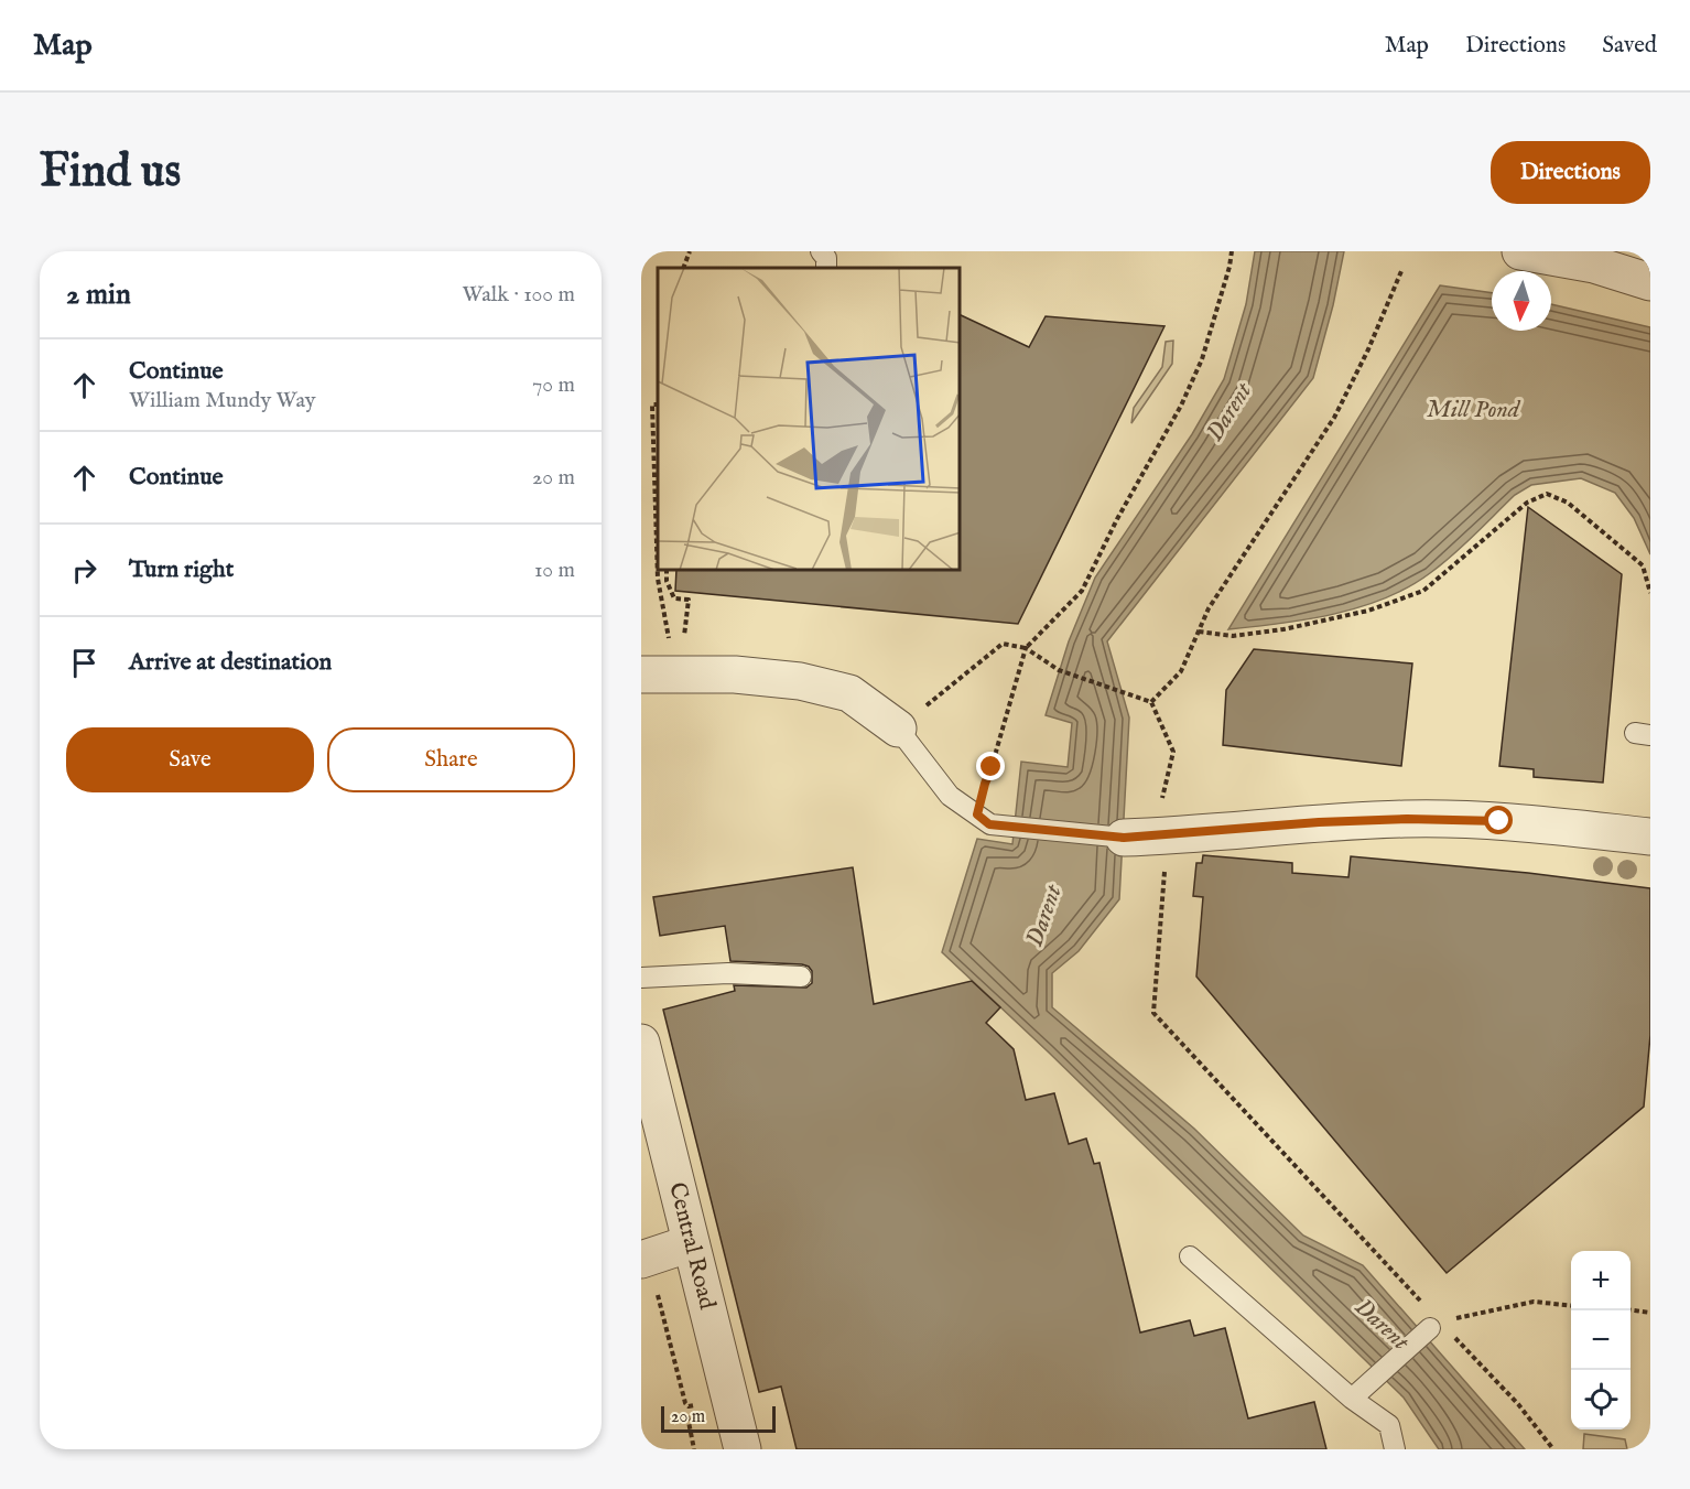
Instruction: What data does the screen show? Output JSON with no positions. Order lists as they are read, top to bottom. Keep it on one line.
{"streets":{"street":["Central Road"]},"water":["Mill Pond","Darent"],"scale_bar":"20 m","north":"bottom","page":{"header":"Map","nav":["Map","Directions","Saved"],"buttons":["Directions",["Save","Share"]],"title":"Find us","heading":["2 min","Walk · 100 m"],"list":[["Continue","William Mundy Way","70 m"],["Continue","20 m"],["Turn right","10 m"],"Arrive at destination"],"map_buttons":["+","−"],"scale":"20 m"}}
